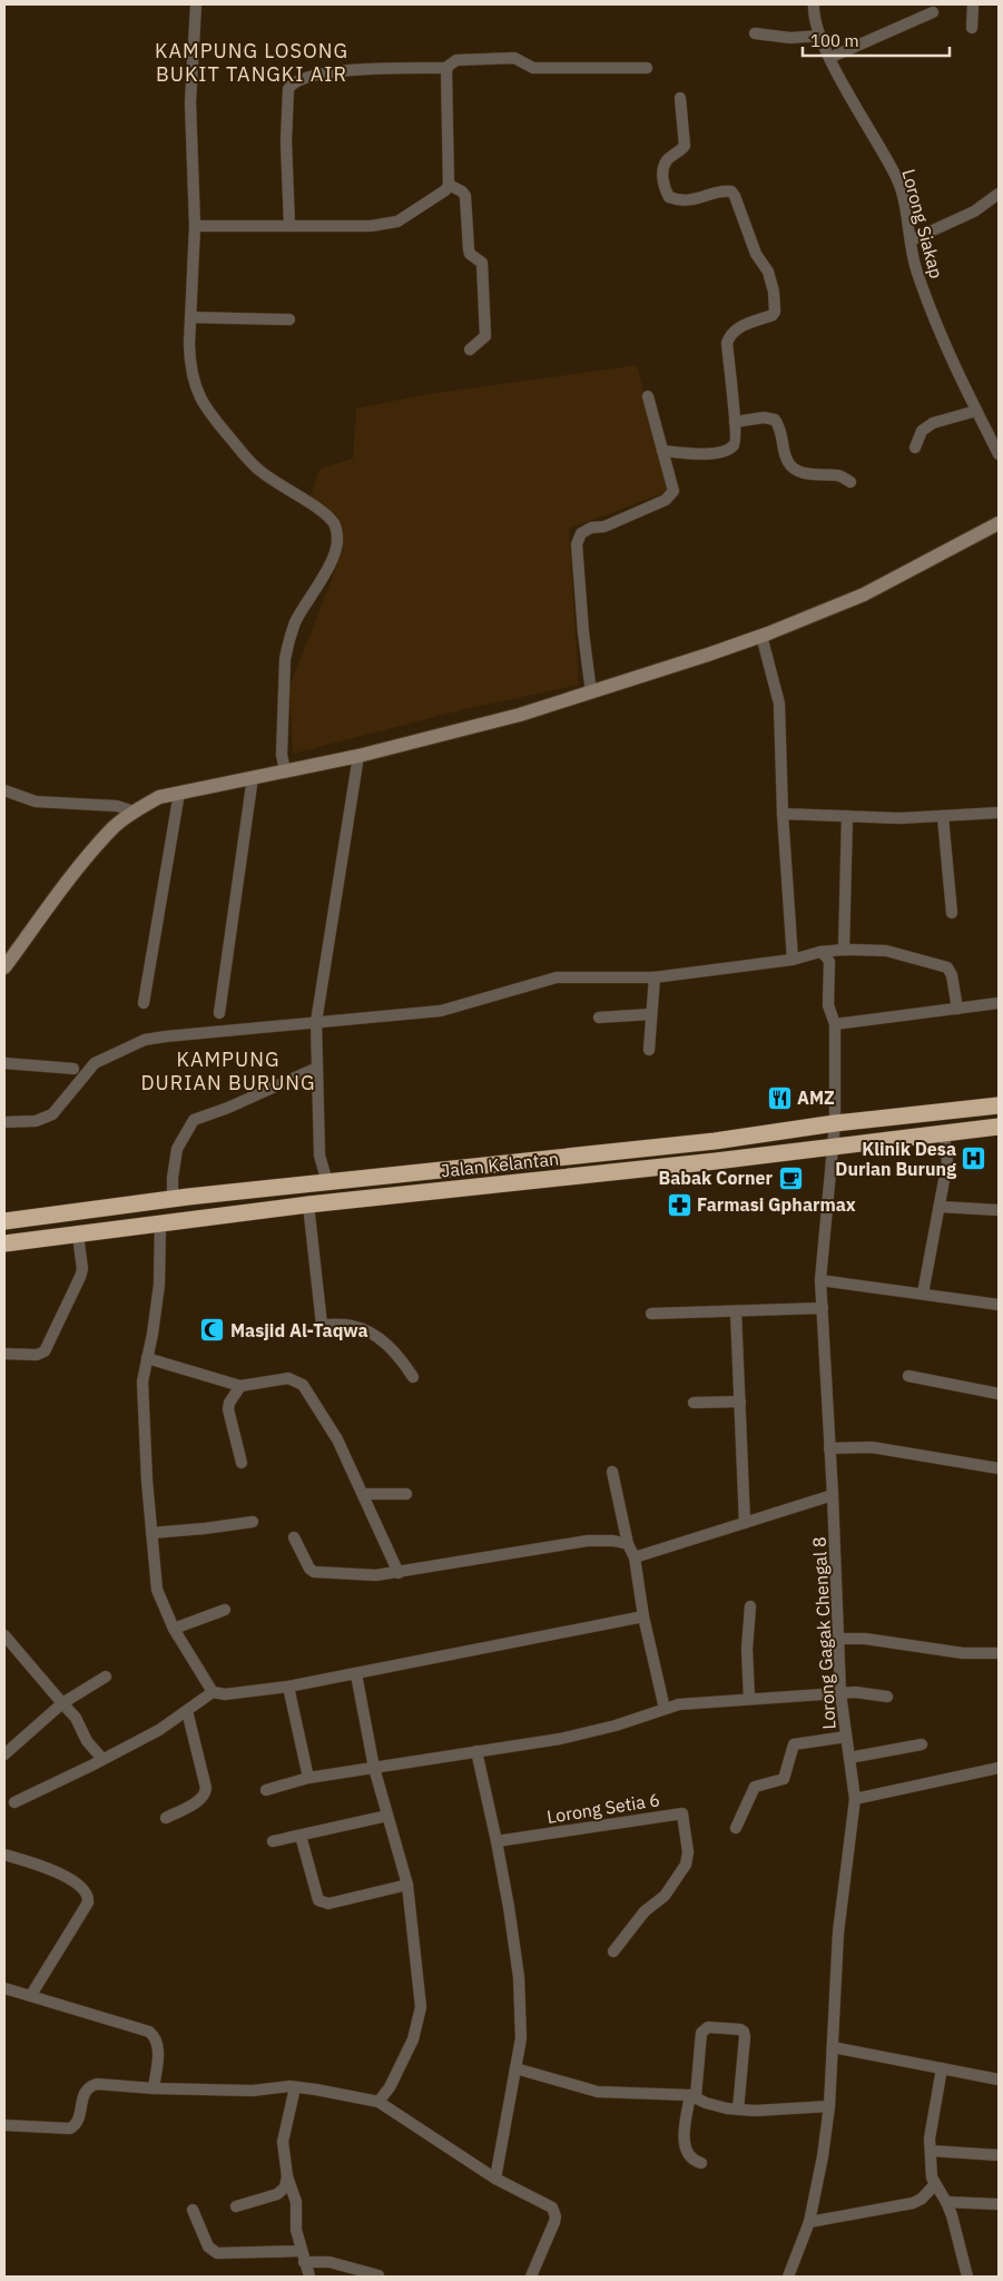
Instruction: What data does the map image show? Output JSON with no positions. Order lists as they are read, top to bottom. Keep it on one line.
{"streets":{"highway":["Jalan Kelantan"],"street":["Lorong Siakap","Lorong Gagak Chengal 8","Lorong Setia 6"]},"crossings":[["Jalan Kelantan","Lorong Gagak Chengal 8"]],"districts":["KAMPUNG LOSONG BUKIT TANGKI AIR","KAMPUNG DURIAN BURUNG"],"places":{"restaurant":["AMZ"],"hospital":["Klinik Desa Durian Burung"],"cafe":["Babak Corner"],"pharmacy":["Farmasi Gpharmax"],"mosque":["Masjid Al-Taqwa"]},"scale_bar":"100 m"}
